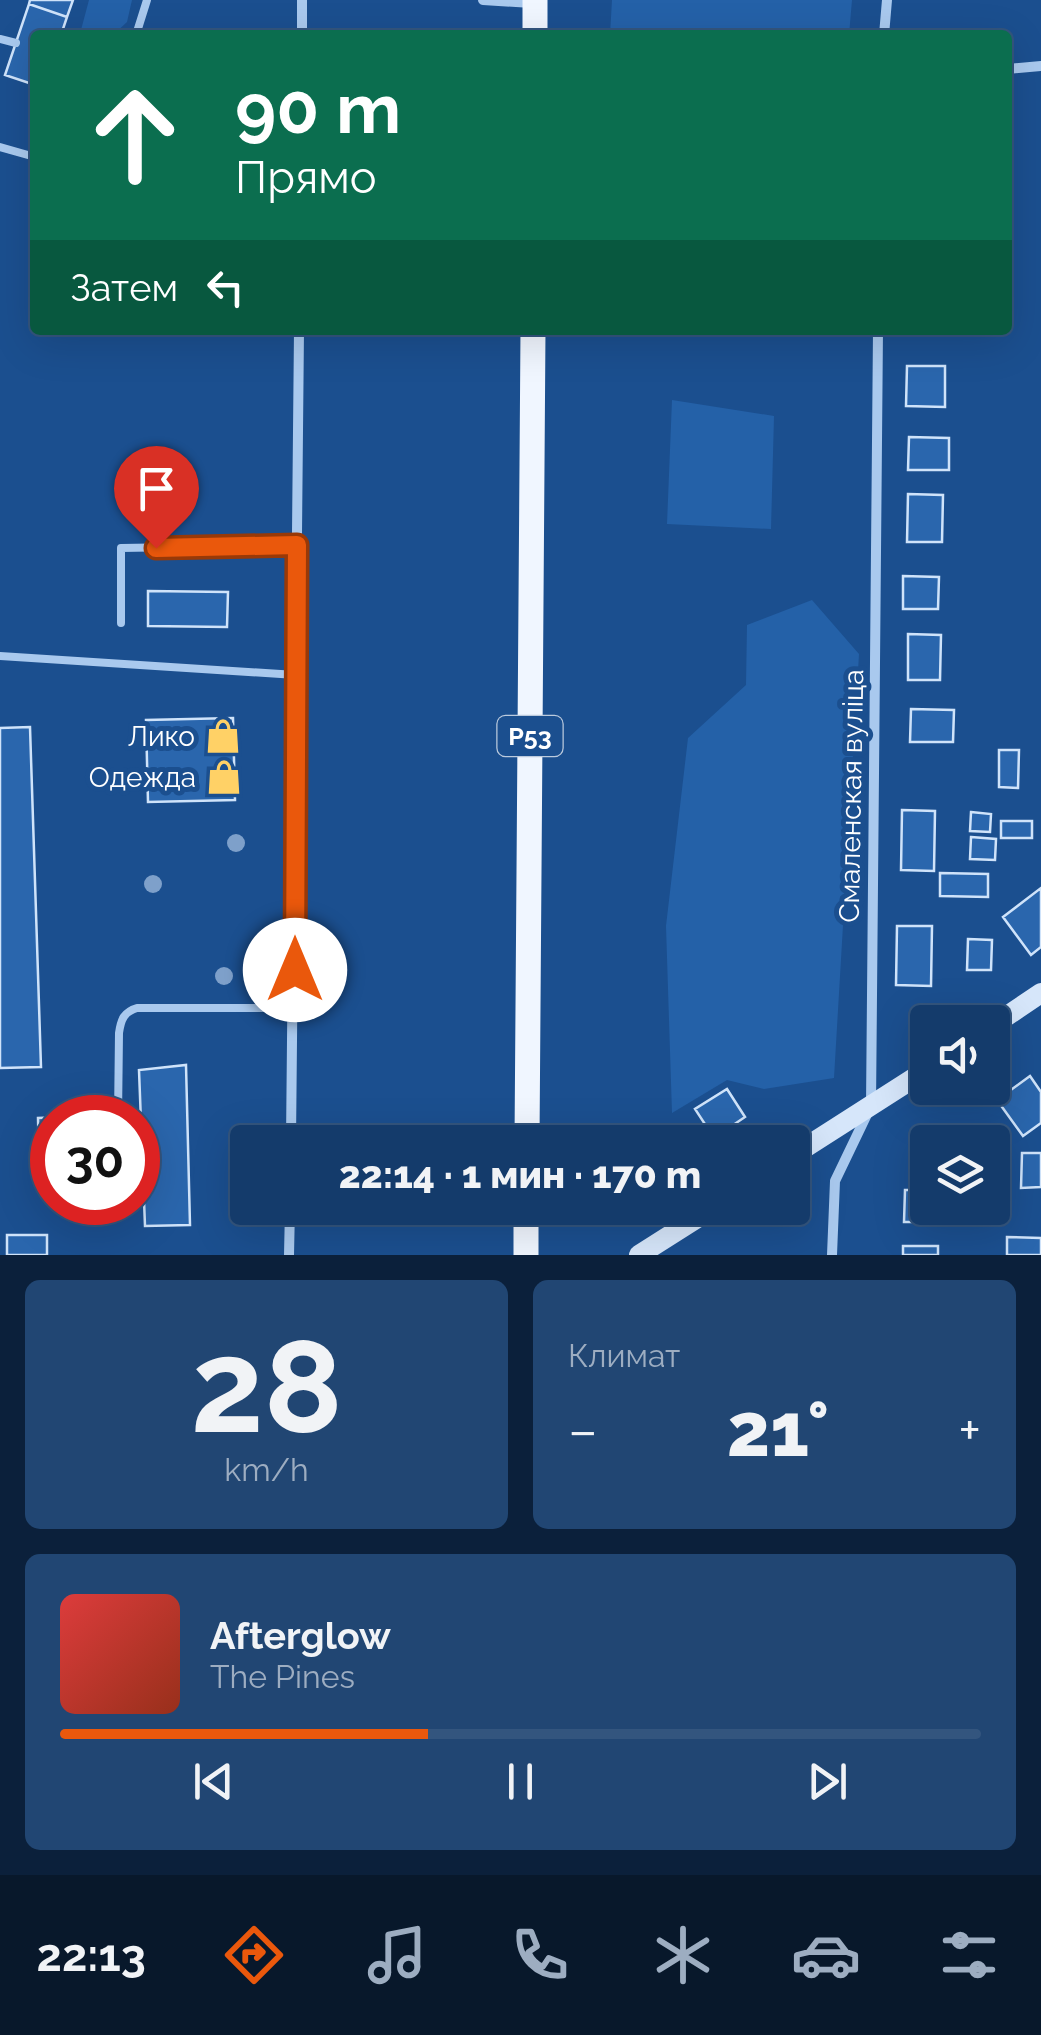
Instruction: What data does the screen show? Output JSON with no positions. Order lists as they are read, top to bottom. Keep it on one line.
{"streets":{"main road":["Р53"],"street":["Смаленская вуліца"]},"places":{"shop":["Лико","Одежда"]},"page":{"turn":["90 m","Прямо"],"then":"Затем","limit":"30","trip":"22:14 · 1 мин · 170 m","tile":[["28","km/h"],"Климат"],"heat":["−","21°","+"],"song":["Afterglow","The Pines"],"tabs":"22:13"}}
